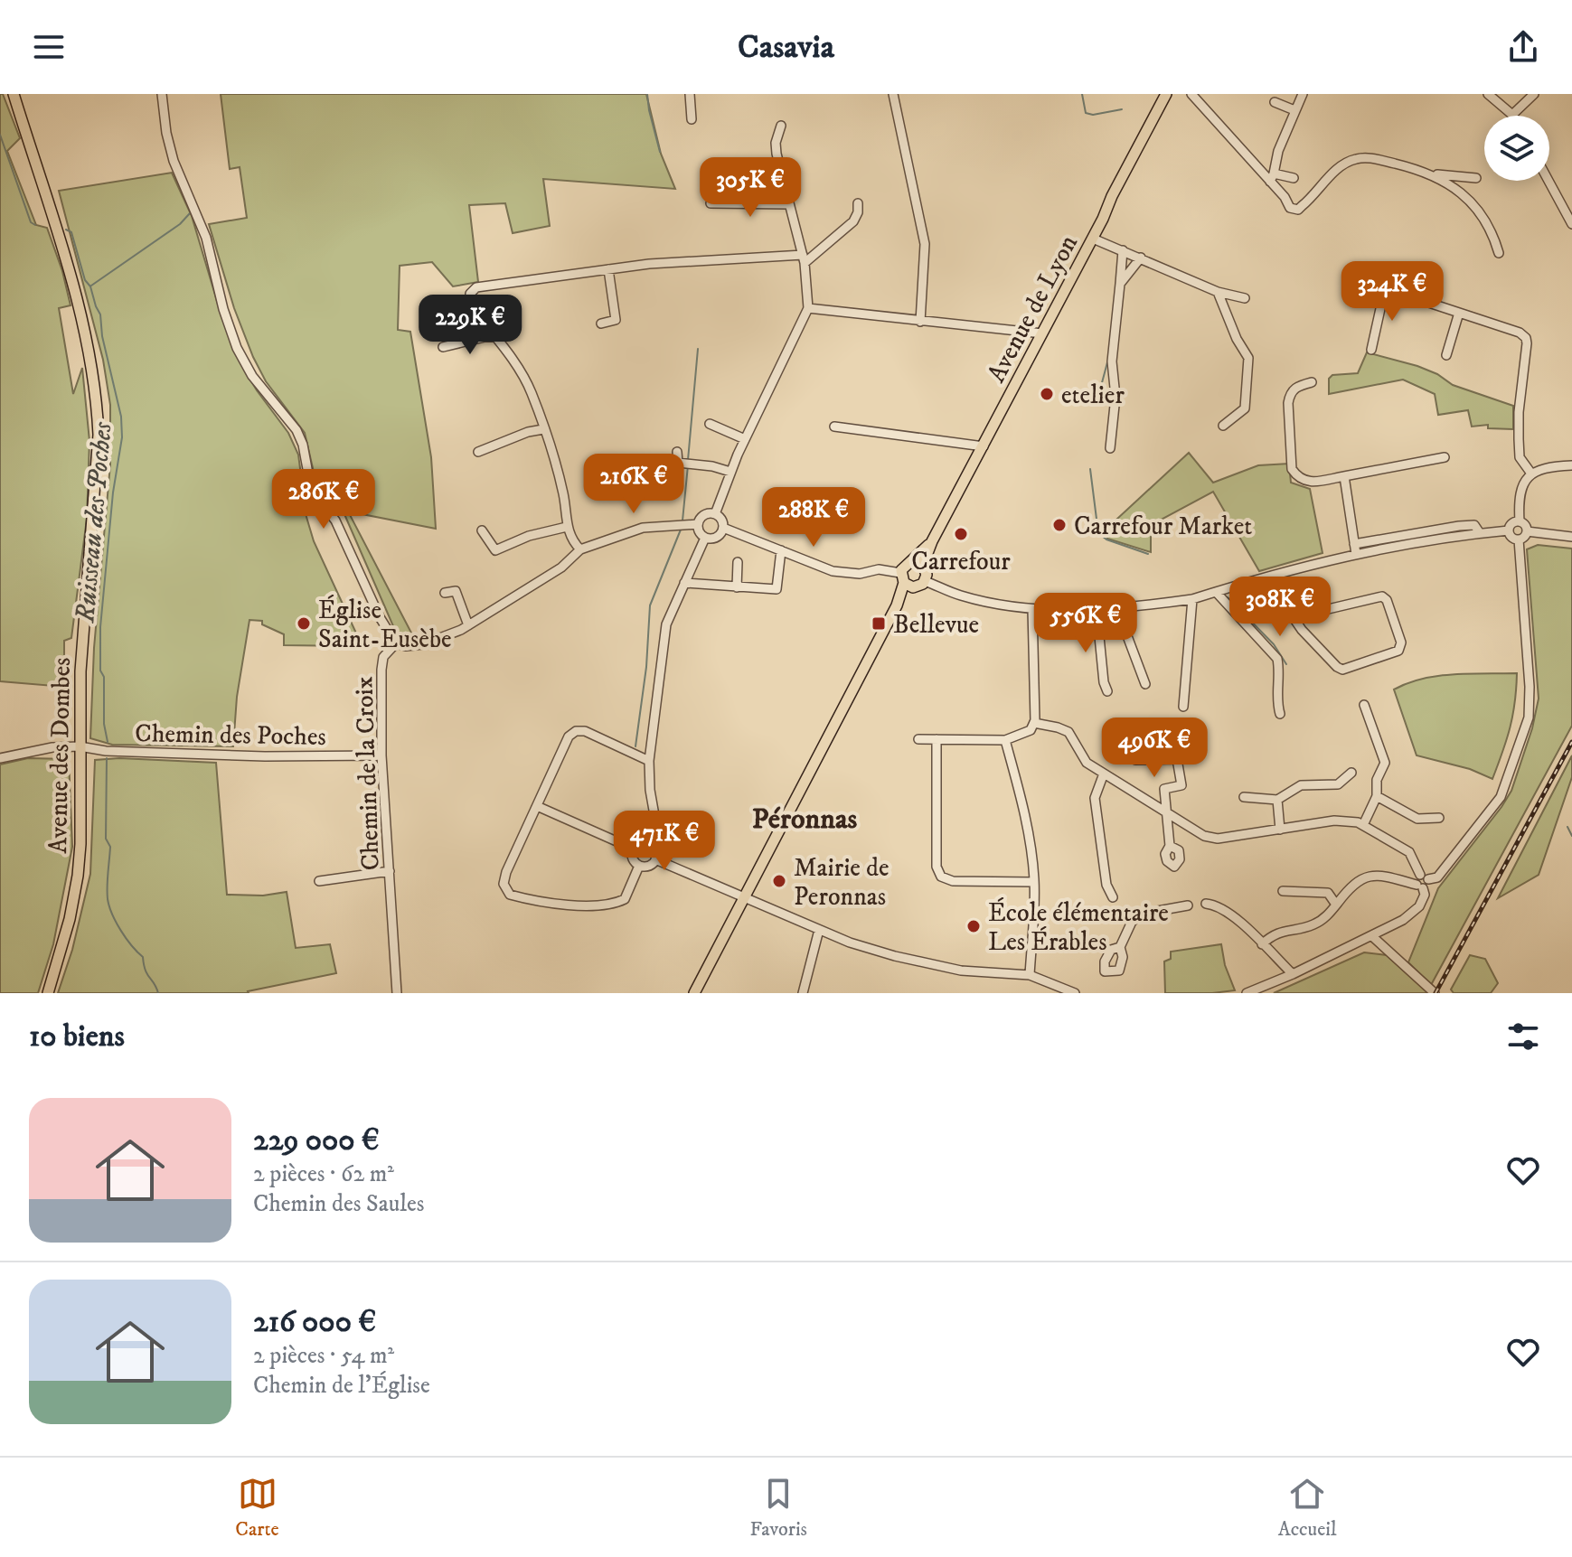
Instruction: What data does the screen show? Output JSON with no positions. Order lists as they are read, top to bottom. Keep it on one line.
{"streets":{"main road":["Avenue de Lyon","Avenue des Dombes"],"street":["Chemin des Poches","Chemin de la Croix"]},"crossings":[["Chemin des Poches","Avenue des Dombes"],["Chemin des Poches","Chemin de la Croix"]],"districts":["Péronnas"],"water":["Ruisseau des Poches"],"places":{"other":["etelier","Carrefour Market","Carrefour","Église Saint-Eusèbe","Mairie de Peronnas","École élémentaire Les Érables"],"transit":["Bellevue"]},"page":{"header":"Casavia","price":["305K €","324K €","229K €","216K €","286K €","288K €","308K €","556K €","496K €","471K €"],"heading":"10 biens","list":[{"name":"229 000 €","note":"2 pièces · 62 m² · Chemin des Saules"},{"name":"216 000 €","note":"2 pièces · 54 m² · Chemin de l'Église"}],"tabs":["Carte","Favoris","Accueil"]}}
